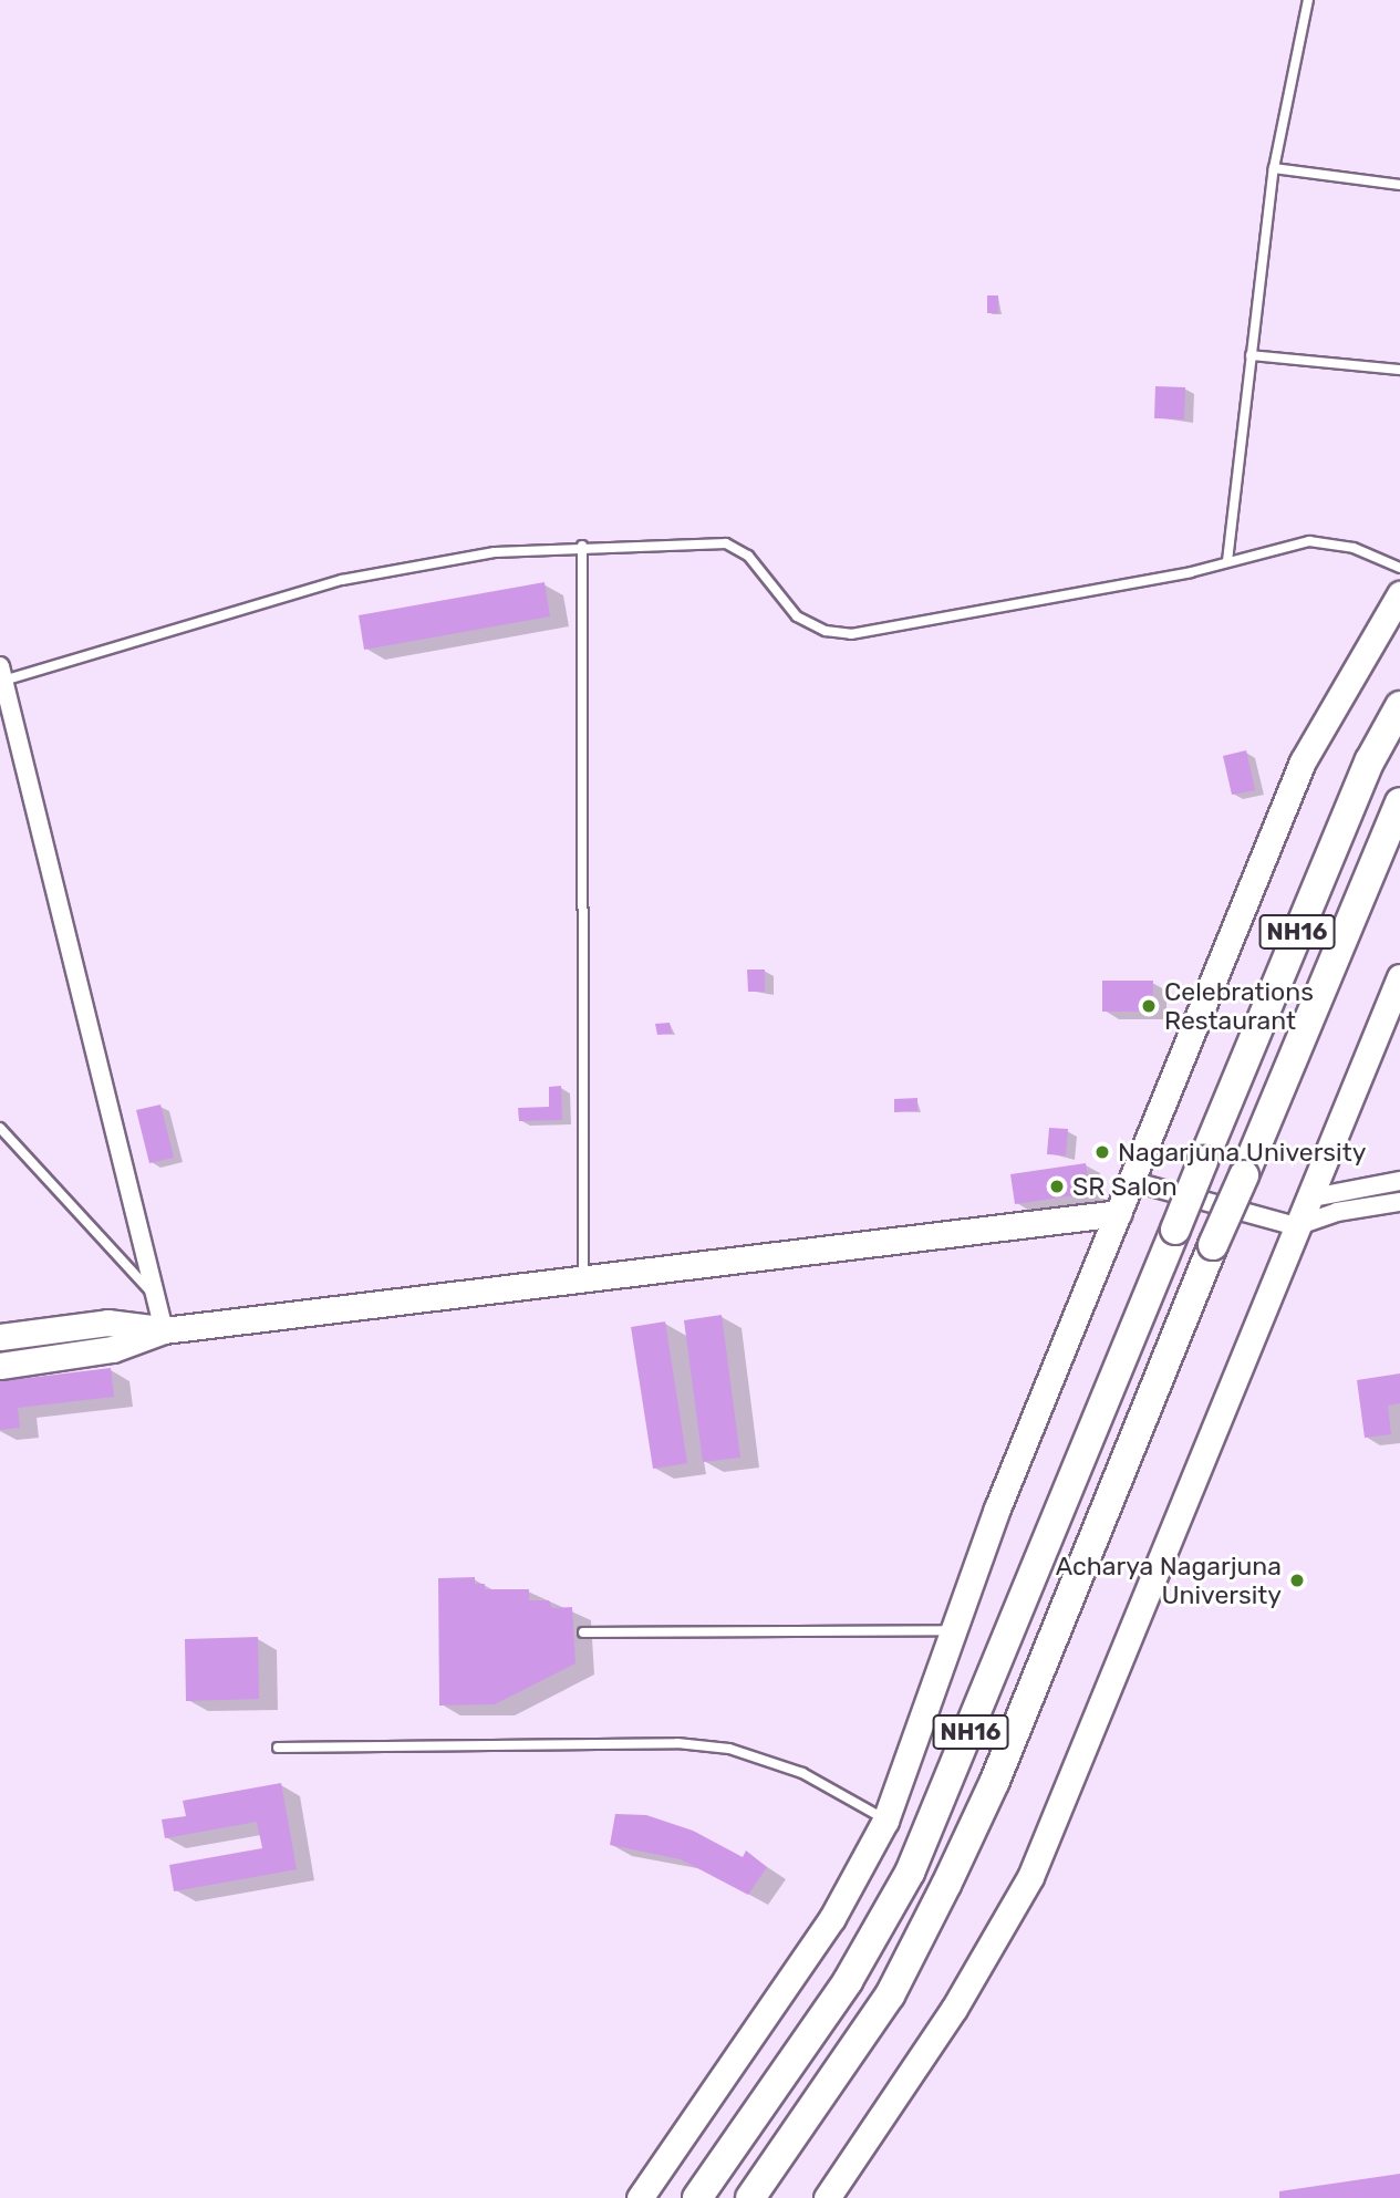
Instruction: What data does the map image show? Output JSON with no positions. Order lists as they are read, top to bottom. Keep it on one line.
{"streets":{"highway":["NH16"]},"places":["Celebrations Restaurant","Nagarjuna University","SR Salon","Acharya Nagarjuna University"]}
